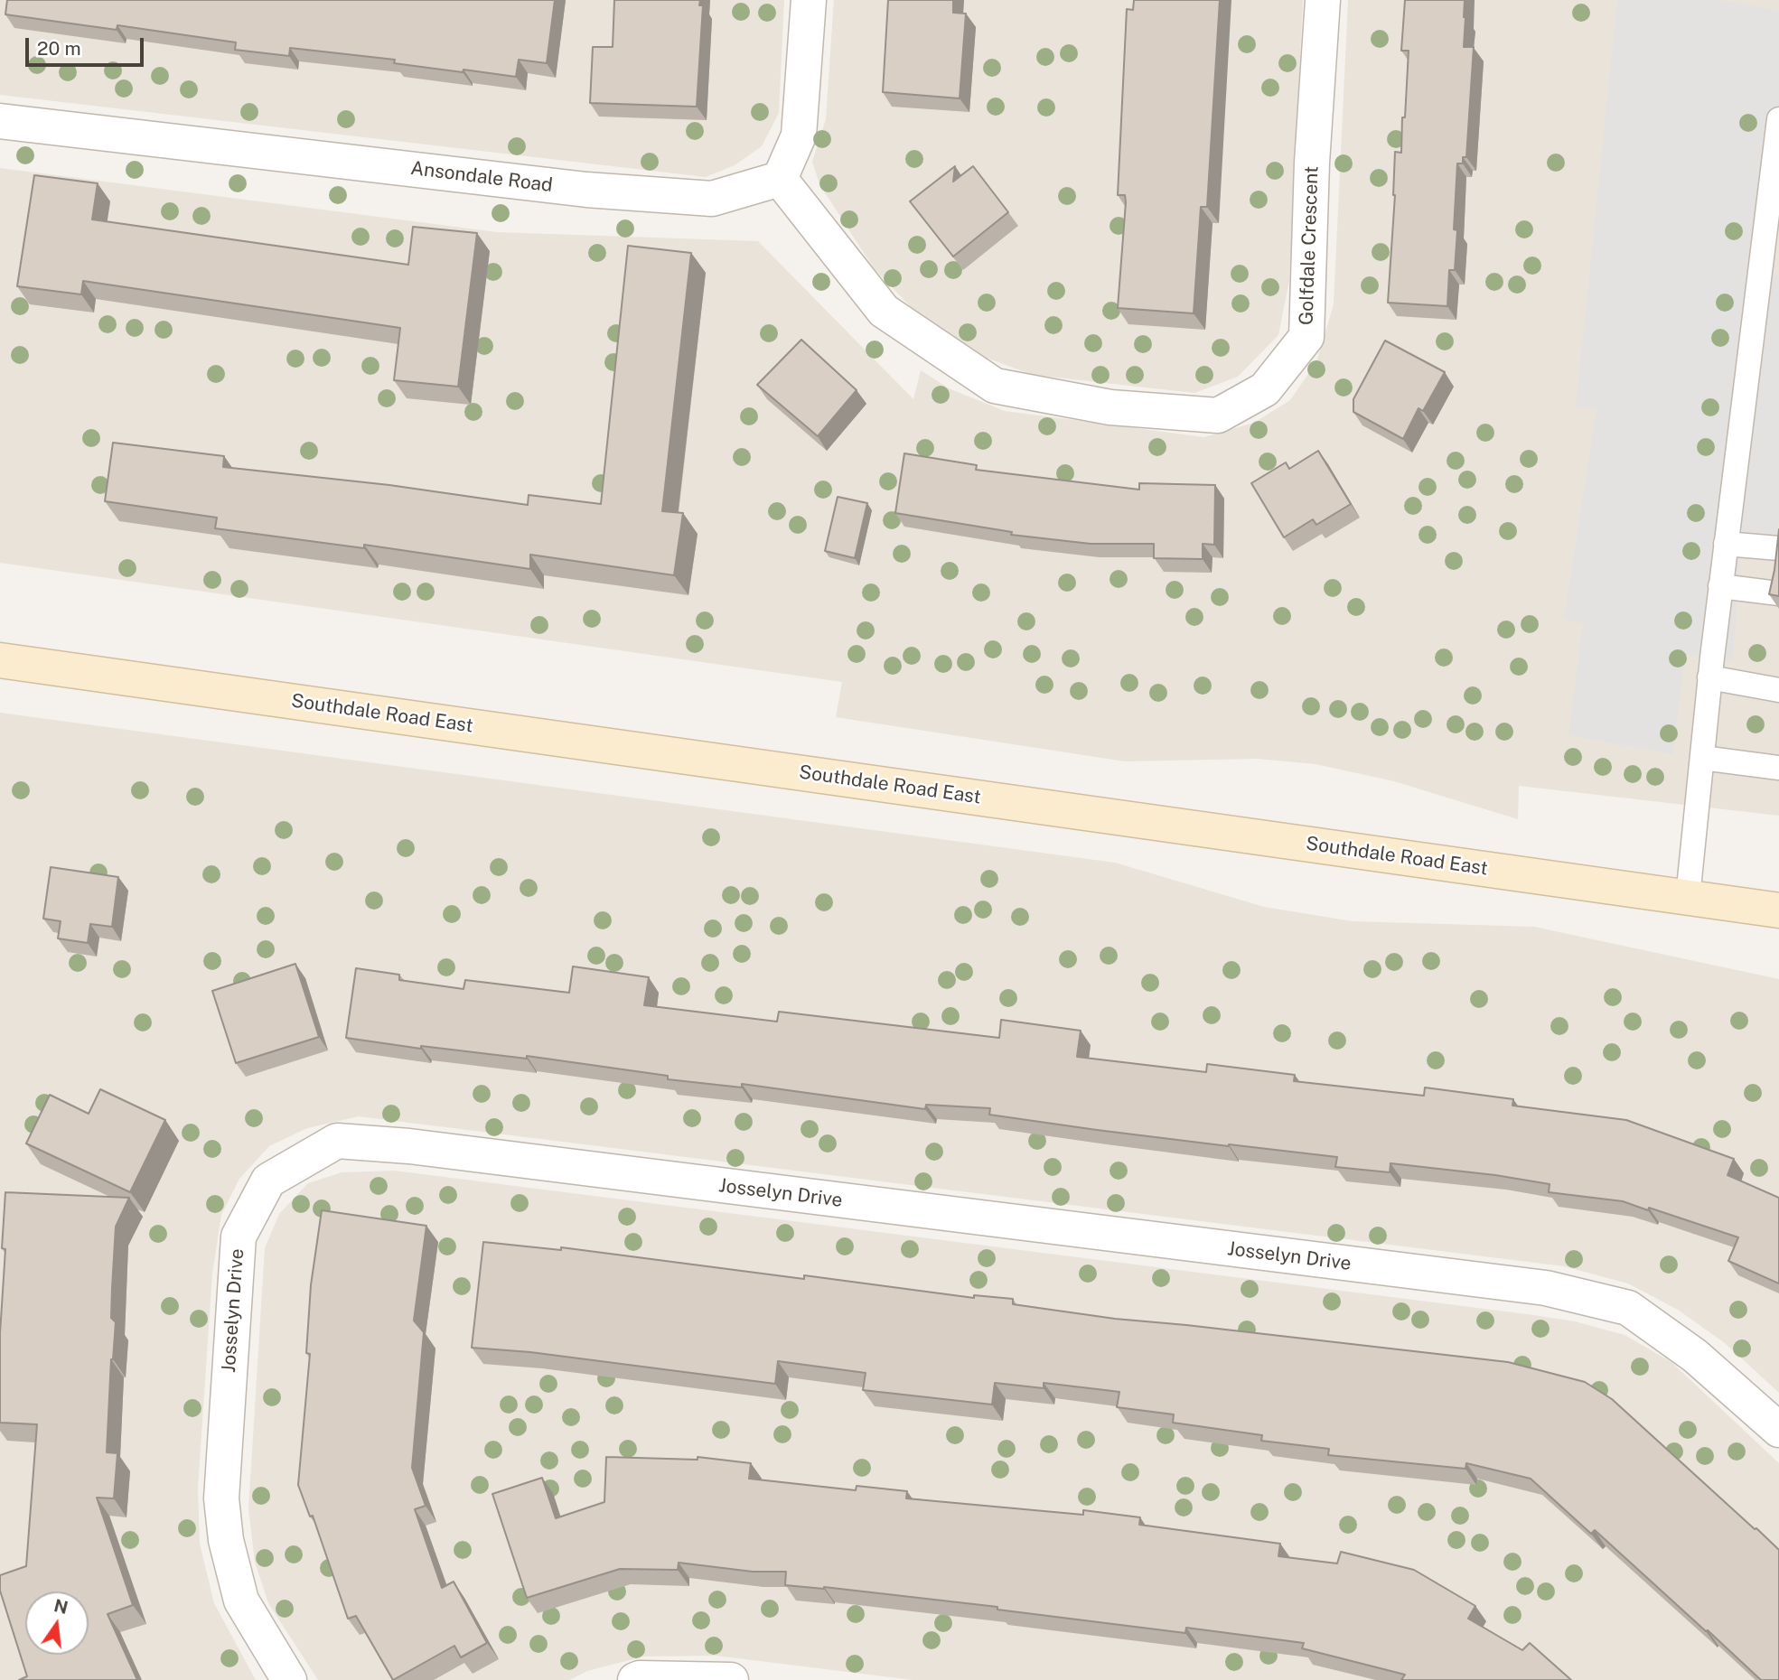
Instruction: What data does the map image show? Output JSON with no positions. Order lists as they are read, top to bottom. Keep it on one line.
{"streets":{"main road":["Southdale Road East"],"street":["Ansondale Road","Golfdale Crescent","Josselyn Drive"]},"crossings":[["Ansondale Road","Golfdale Crescent"]],"scale_bar":"20 m","north":"top"}
